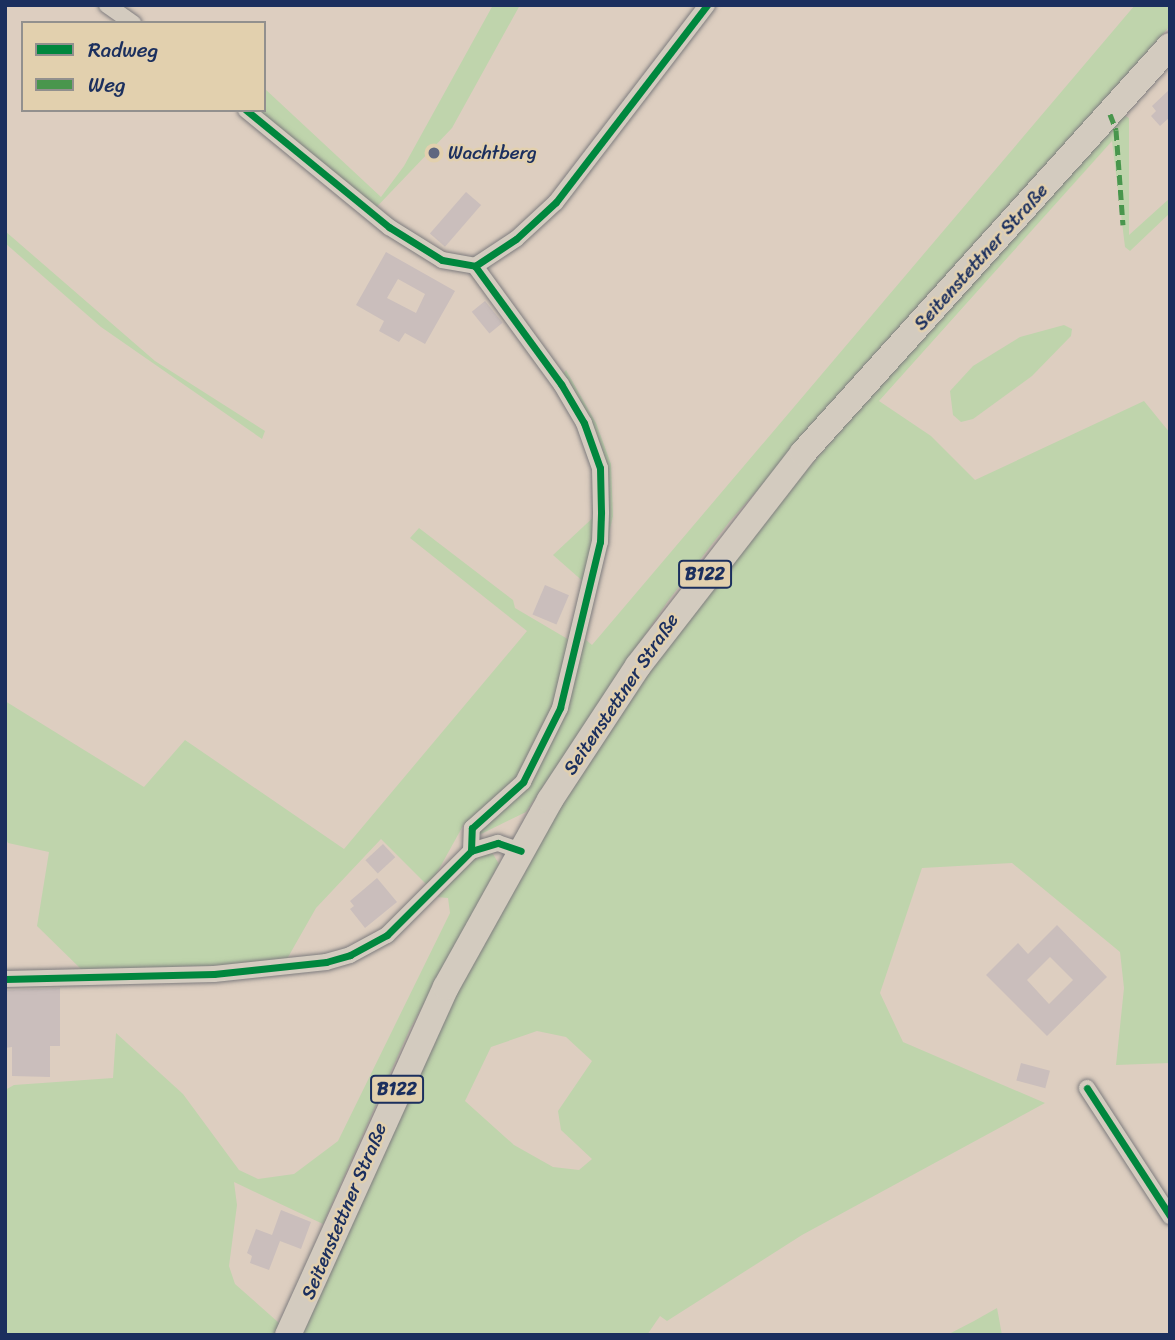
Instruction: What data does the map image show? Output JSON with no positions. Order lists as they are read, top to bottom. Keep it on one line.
{"streets":{"main road":["Seitenstettner Straße","B122"]},"places":["Wachtberg"],"legend":["Radweg","Weg"]}
